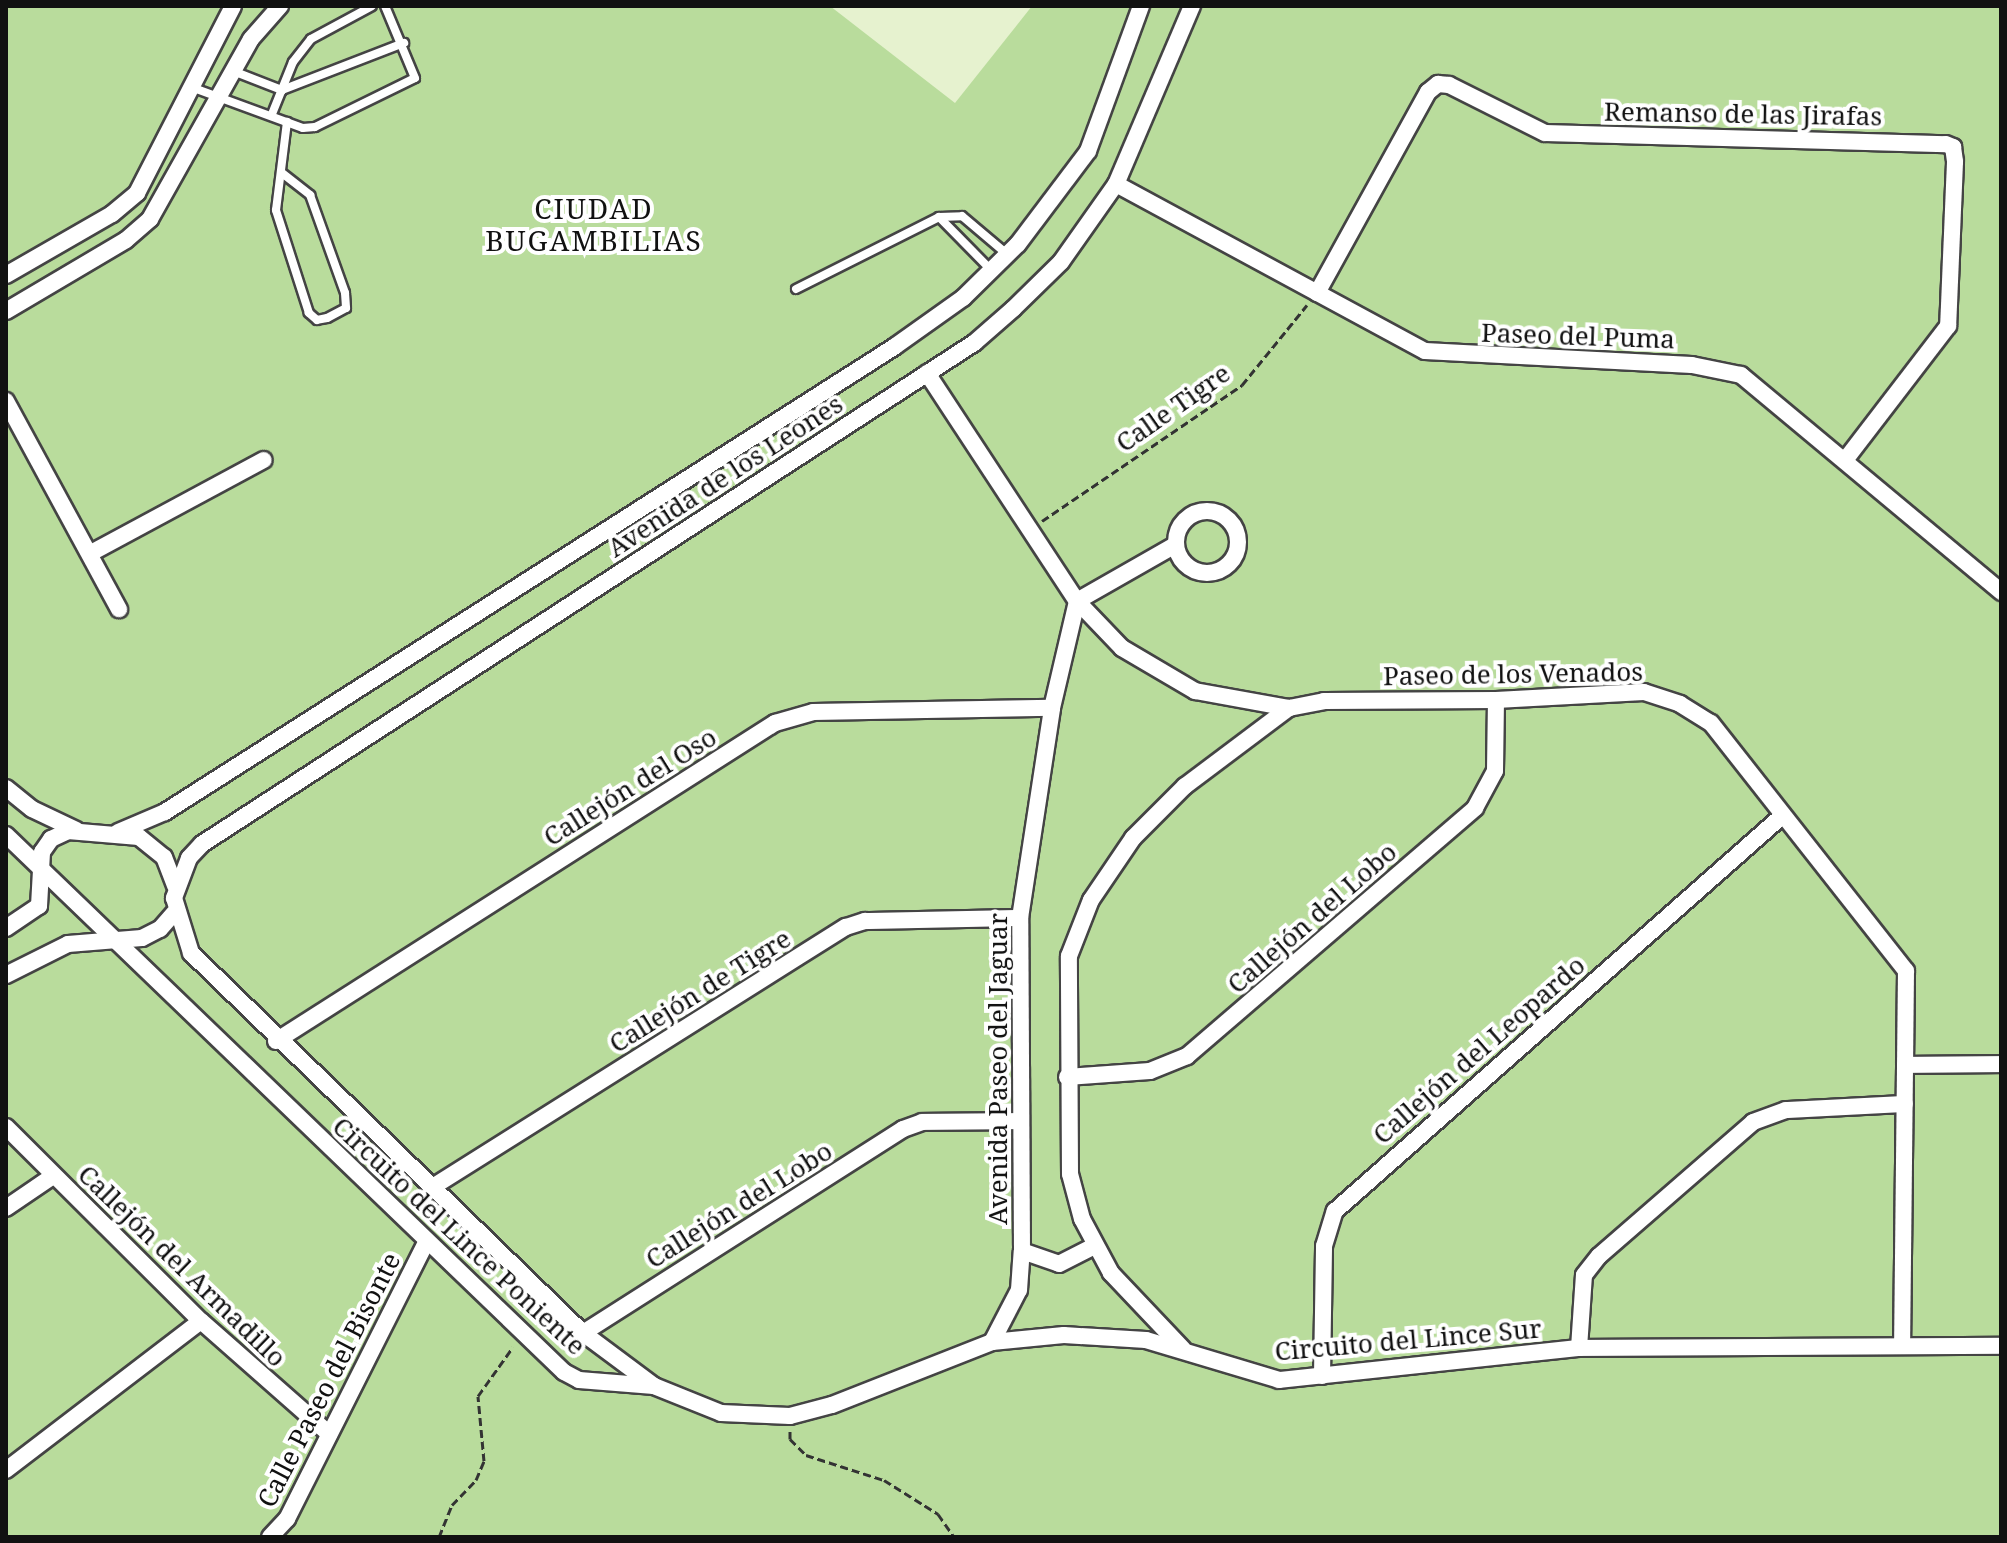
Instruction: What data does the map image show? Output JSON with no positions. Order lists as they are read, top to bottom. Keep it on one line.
{"streets":{"street":["Remanso de las Jirafas","Paseo del Puma","Avenida de los Leones","Paseo de los Venados","Callejón del Oso","Callejón del Lobo","Callejón de Tigre","Callejón del Leopardo","Avenida Paseo del Jaguar","Circuito del Lince Poniente","Callejón del Armadillo","Circuito del Lince Sur","Calle Paseo del Bisonte"],"path":["Calle Tigre"]},"crossings":[["Remanso de las Jirafas","Paseo del Puma"],["Remanso de las Jirafas","Calle Tigre"],["Paseo del Puma","Calle Tigre"],["Paseo del Puma","Avenida de los Leones"],["Calle Tigre","Paseo de los Venados"],["Avenida de los Leones","Paseo de los Venados"],["Avenida de los Leones","Circuito del Lince Poniente"],["Paseo de los Venados","Callejón del Lobo"],["Paseo de los Venados","Callejón del Leopardo"],["Paseo de los Venados","Avenida Paseo del Jaguar"],["Paseo de los Venados","Circuito del Lince Sur"],["Callejón del Oso","Avenida Paseo del Jaguar"],["Callejón del Oso","Circuito del Lince Poniente"],["Callejón del Lobo","Avenida Paseo del Jaguar"],["Callejón del Lobo","Circuito del Lince Poniente"],["Callejón de Tigre","Avenida Paseo del Jaguar"],["Callejón de Tigre","Circuito del Lince Poniente"],["Callejón del Leopardo","Circuito del Lince Sur"],["Avenida Paseo del Jaguar","Circuito del Lince Sur"],["Circuito del Lince Poniente","Circuito del Lince Sur"],["Circuito del Lince Poniente","Calle Paseo del Bisonte"],["Callejón del Armadillo","Calle Paseo del Bisonte"]],"districts":["CIUDAD BUGAMBILIAS"]}
